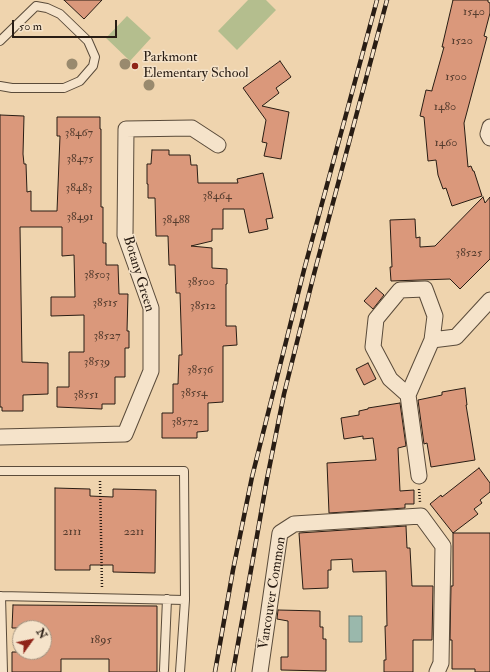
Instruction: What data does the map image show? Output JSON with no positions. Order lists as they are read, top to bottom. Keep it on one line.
{"streets":{"street":["Botany Green","Vancouver Common"]},"places":["Parkmont Elementary School"],"house_numbers":["1540","1520","1500","1480","38467","1460","38475","38483","38464","38491","38488","38525","38503","38500","38515","38512","38527","38539","38536","38554","38551","38572","2111","2211","1895"],"scale_bar":"50 m","north":"top right"}
